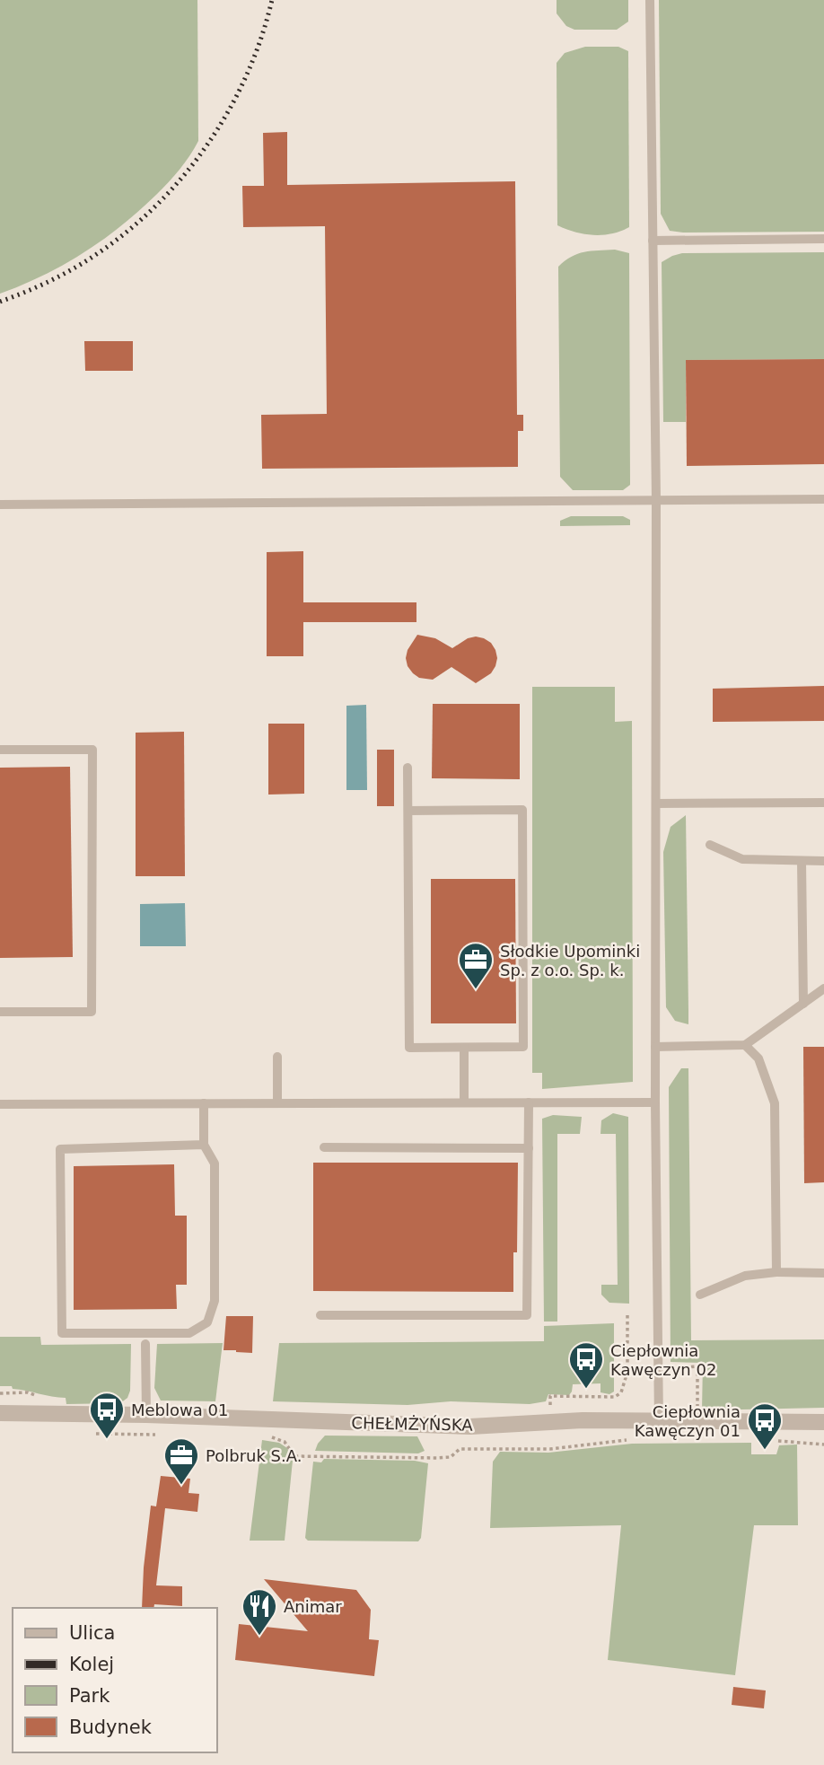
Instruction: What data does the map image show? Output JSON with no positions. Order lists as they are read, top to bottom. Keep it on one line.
{"streets":{"street":["CHEŁMŻYŃSKA"]},"places":{"office":["Słodkie Upominki Sp. z o.o. Sp. k.","Polbruk S.A."],"bus stop":["Ciepłownia Kawęczyn 02","Meblowa 01","Ciepłownia Kawęczyn 01"],"restaurant":["Animar"]},"legend":["Ulica","Kolej","Park","Budynek"]}
